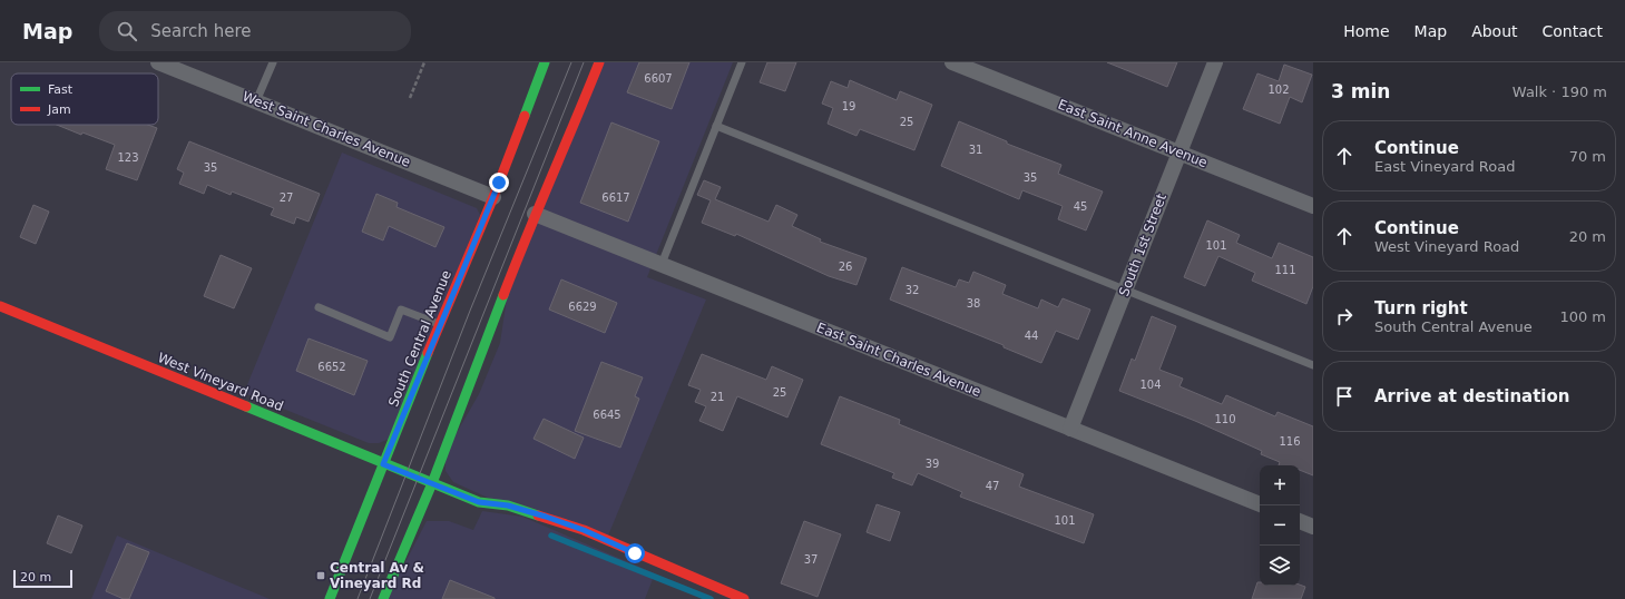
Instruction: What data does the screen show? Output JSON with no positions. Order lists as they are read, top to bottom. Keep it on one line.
{"streets":{"main road":["South Central Avenue","West Vineyard Road"],"street":["West Saint Charles Avenue","East Saint Anne Avenue","South 1st Street","East Saint Charles Avenue"]},"crossings":[["West Saint Charles Avenue","South Central Avenue"],["East Saint Anne Avenue","South 1st Street"],["South 1st Street","East Saint Charles Avenue"],["South Central Avenue","West Vineyard Road"]],"places":{"transit":["Central Av & Vineyard Rd"]},"house_numbers":["6607","102","19","25","31","123","35","35","27","6617","45","101","26","111","32","38","6629","44","6652","104","25","21","6645","110","116","39","47","101","37"],"legend":["Fast","Jam"],"scale_bar":"20 m","page":{"header":"Map","search":"Search here","nav":["Home","Map","About","Contact"],"heading":["3 min","Walk · 190 m"],"list":[["Continue","East Vineyard Road","70 m"],["Continue","West Vineyard Road","20 m"],["Turn right","South Central Avenue","100 m"],"Arrive at destination"],"map_buttons":["+","−"],"scale":"20 m"}}
